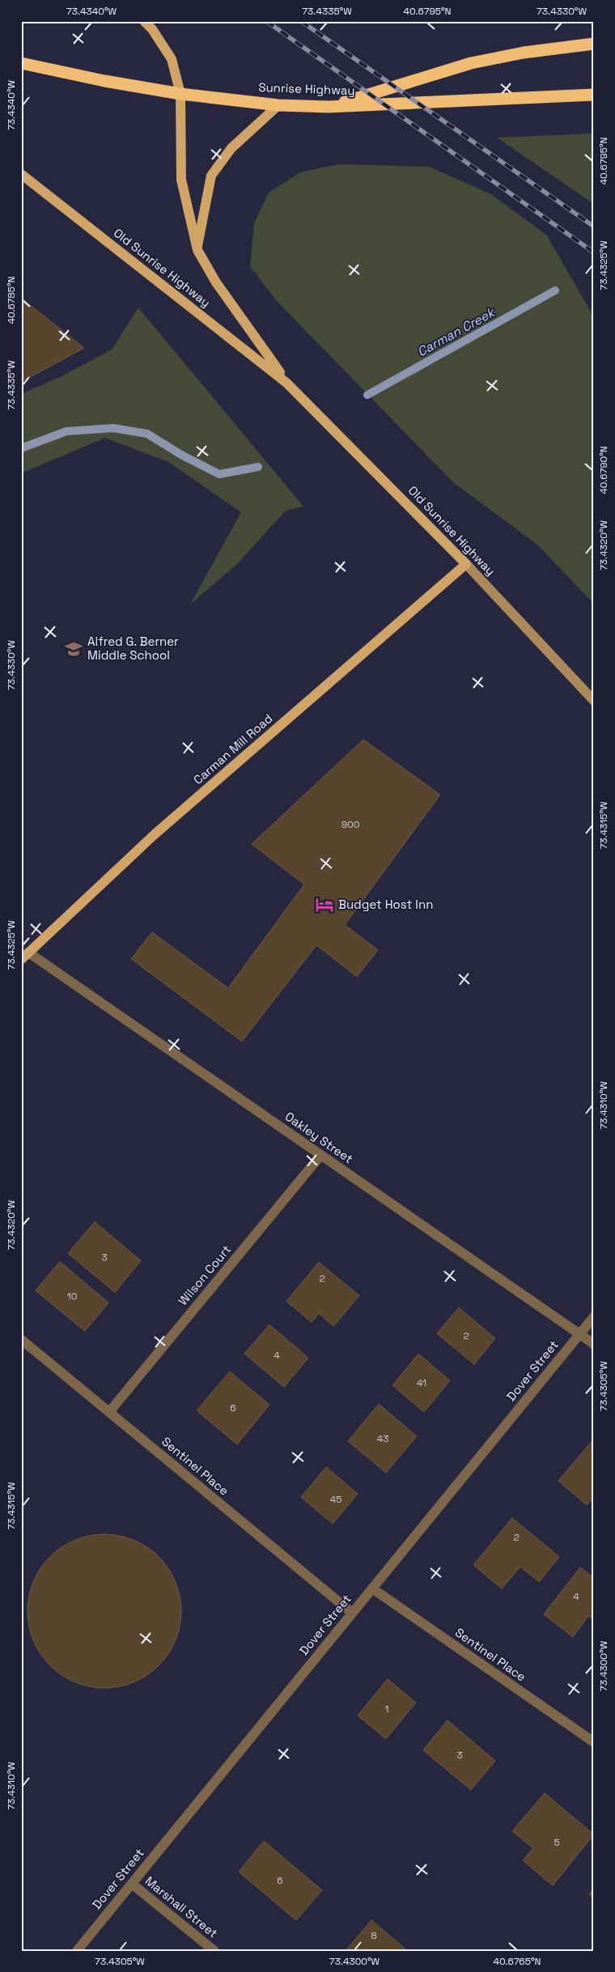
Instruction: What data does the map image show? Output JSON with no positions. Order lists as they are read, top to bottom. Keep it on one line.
{"streets":{"highway":["Sunrise Highway"],"main road":["Old Sunrise Highway","Carman Mill Road"],"street":["Oakley Street","Wilson Court","Dover Street","Sentinel Place","Marshall Street"]},"crossings":[["Sunrise Highway","Old Sunrise Highway"],["Old Sunrise Highway","Carman Mill Road"],["Carman Mill Road","Oakley Street"],["Oakley Street","Wilson Court"],["Oakley Street","Dover Street"],["Wilson Court","Sentinel Place"],["Dover Street","Sentinel Place"],["Dover Street","Marshall Street"]],"water":["Carman Creek"],"places":{"school or university":["Alfred G. Berner Middle School"],"hotel":["Budget Host Inn"]},"house_numbers":["900","3","2","10","2","4","41","6","43","45","2","4","1","3","5","6","8"],"coordinates":["73.4340°W","73.4335°W","40.6795°N","73.4330°W","73.4325°W","40.6785°N","40.6790°N","73.4320°W","73.4315°W","73.4310°W","73.4305°W","73.4300°W","40.6765°N"]}
